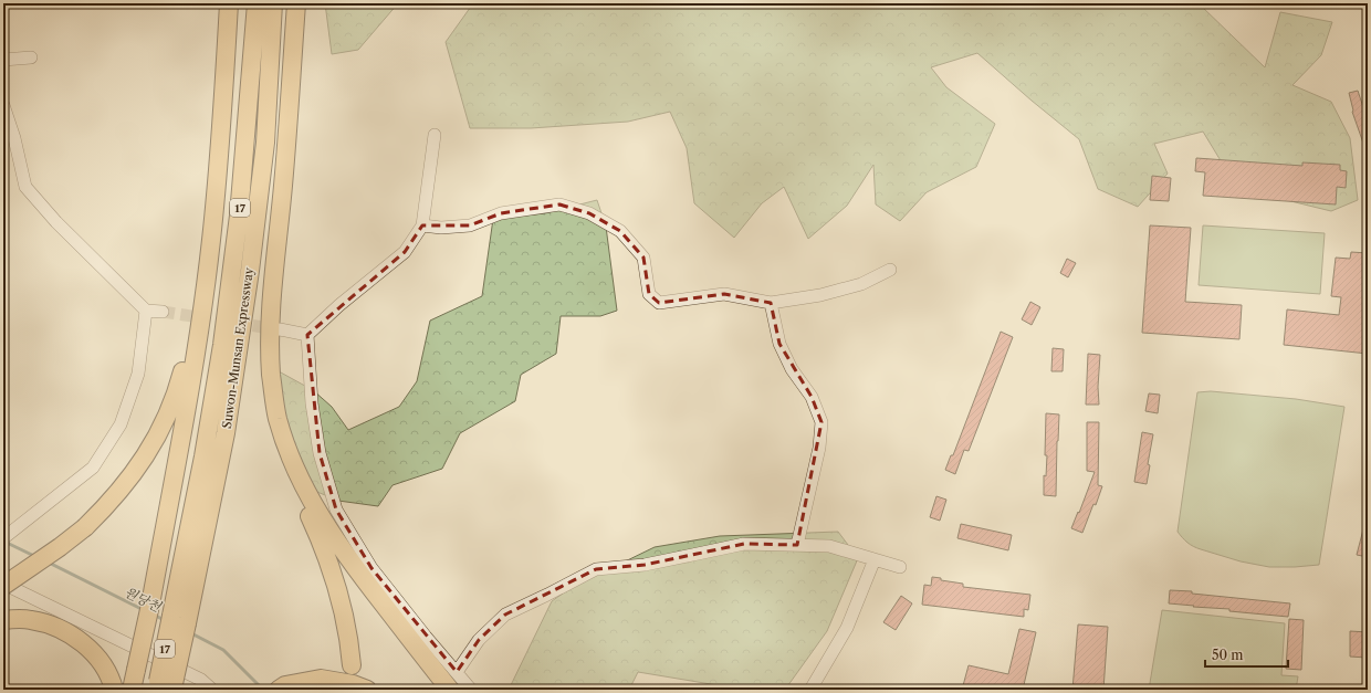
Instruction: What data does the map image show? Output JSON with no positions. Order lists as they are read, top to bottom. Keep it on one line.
{"streets":{"highway":["17","Suwon-Munsan Expressway"]},"water":["원당천"],"scale_bar":"50 m"}
